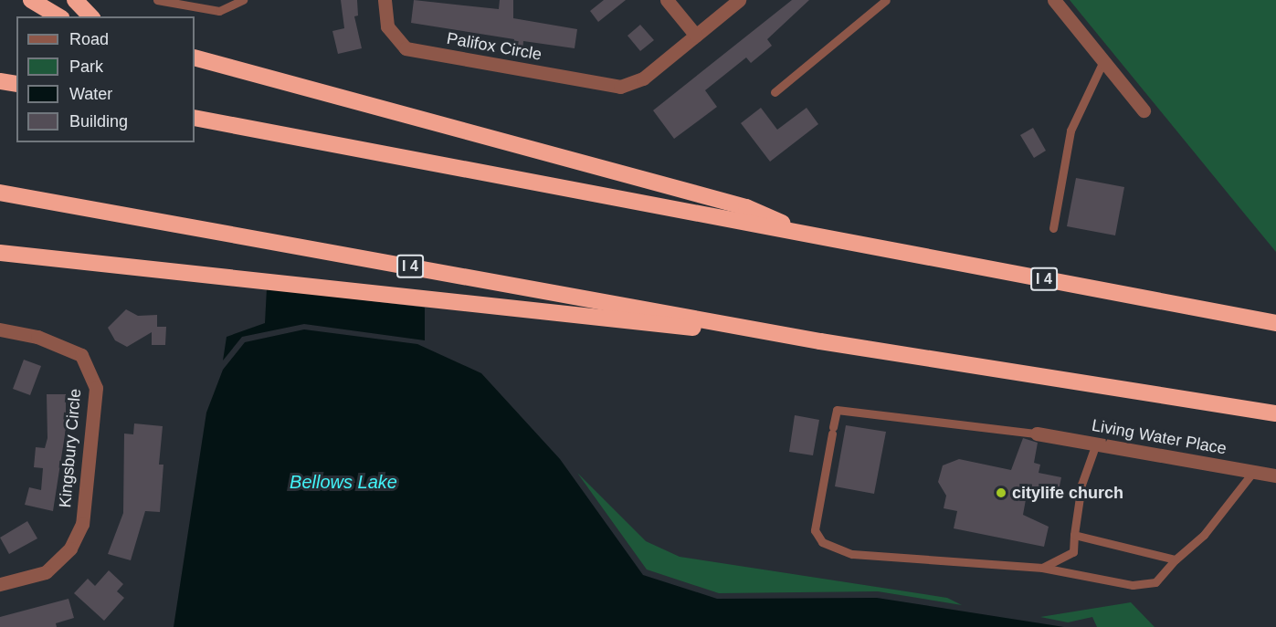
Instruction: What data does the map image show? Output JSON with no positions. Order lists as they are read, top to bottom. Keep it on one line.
{"streets":{"highway":["I 4"],"street":["Palifox Circle","Living Water Place","Kingsbury Circle"]},"water":["Bellows Lake"],"places":["citylife church"],"legend":["Road","Park","Water","Building"]}
